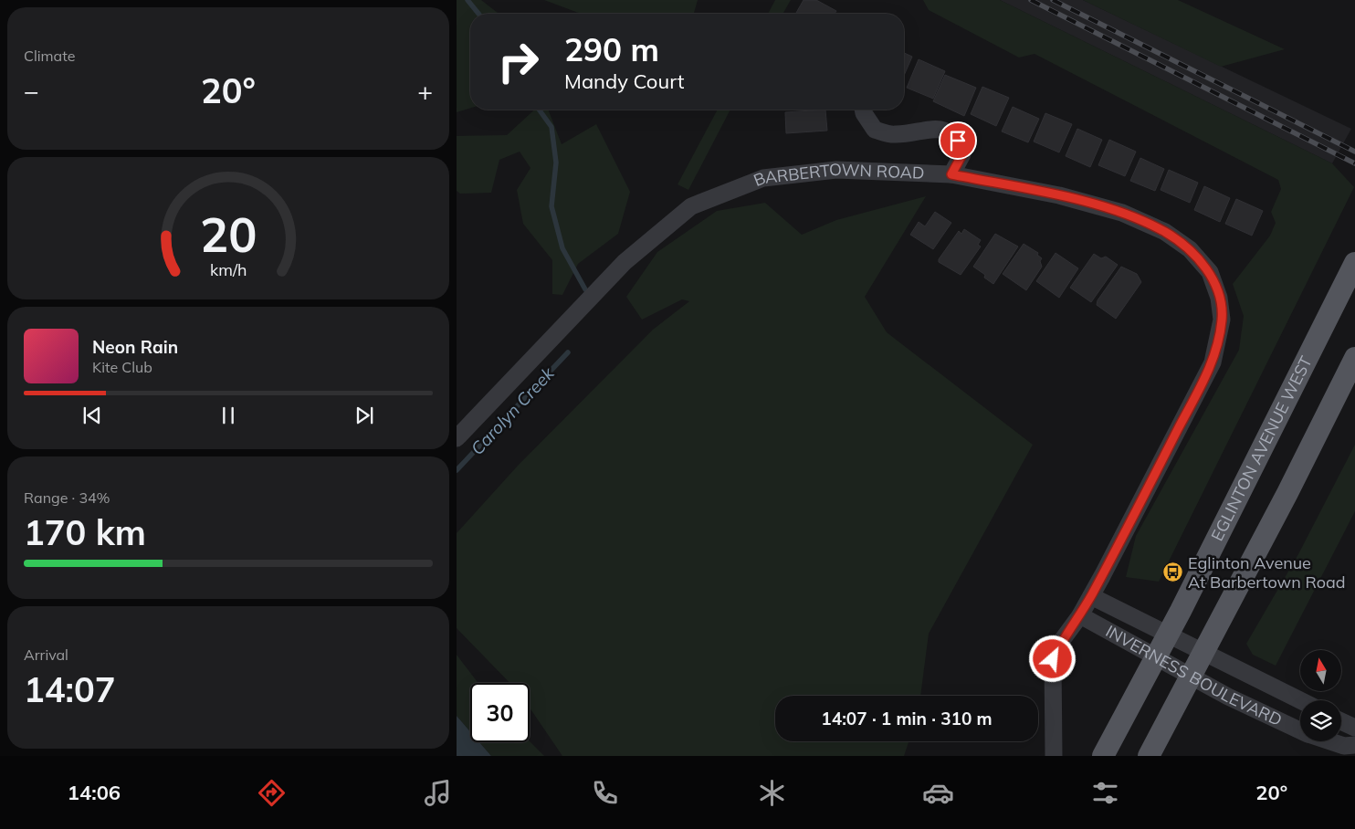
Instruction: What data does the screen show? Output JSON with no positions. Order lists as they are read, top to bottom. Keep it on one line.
{"streets":{"main road":["EGLINTON AVENUE WEST"],"street":["BARBERTOWN ROAD","INVERNESS BOULEVARD"]},"crossings":[["BARBERTOWN ROAD","INVERNESS BOULEVARD"],["EGLINTON AVENUE WEST","INVERNESS BOULEVARD"]],"water":["Carolyn Creek"],"places":{"bus stop":["Eglinton Avenue At Barbertown Road"]},"north":"top","page":{"tile":["Climate",["Range · 34%","170 km"],["Arrival","14:07"]],"turn":["290 m","Mandy Court"],"heat":["−","20°","+"],"song":["Neon Rain","Kite Club"],"limit":"30","trip":"14:07 · 1 min · 310 m","tabs":["14:06","20°"],"gauge":["20","km/h"]}}
